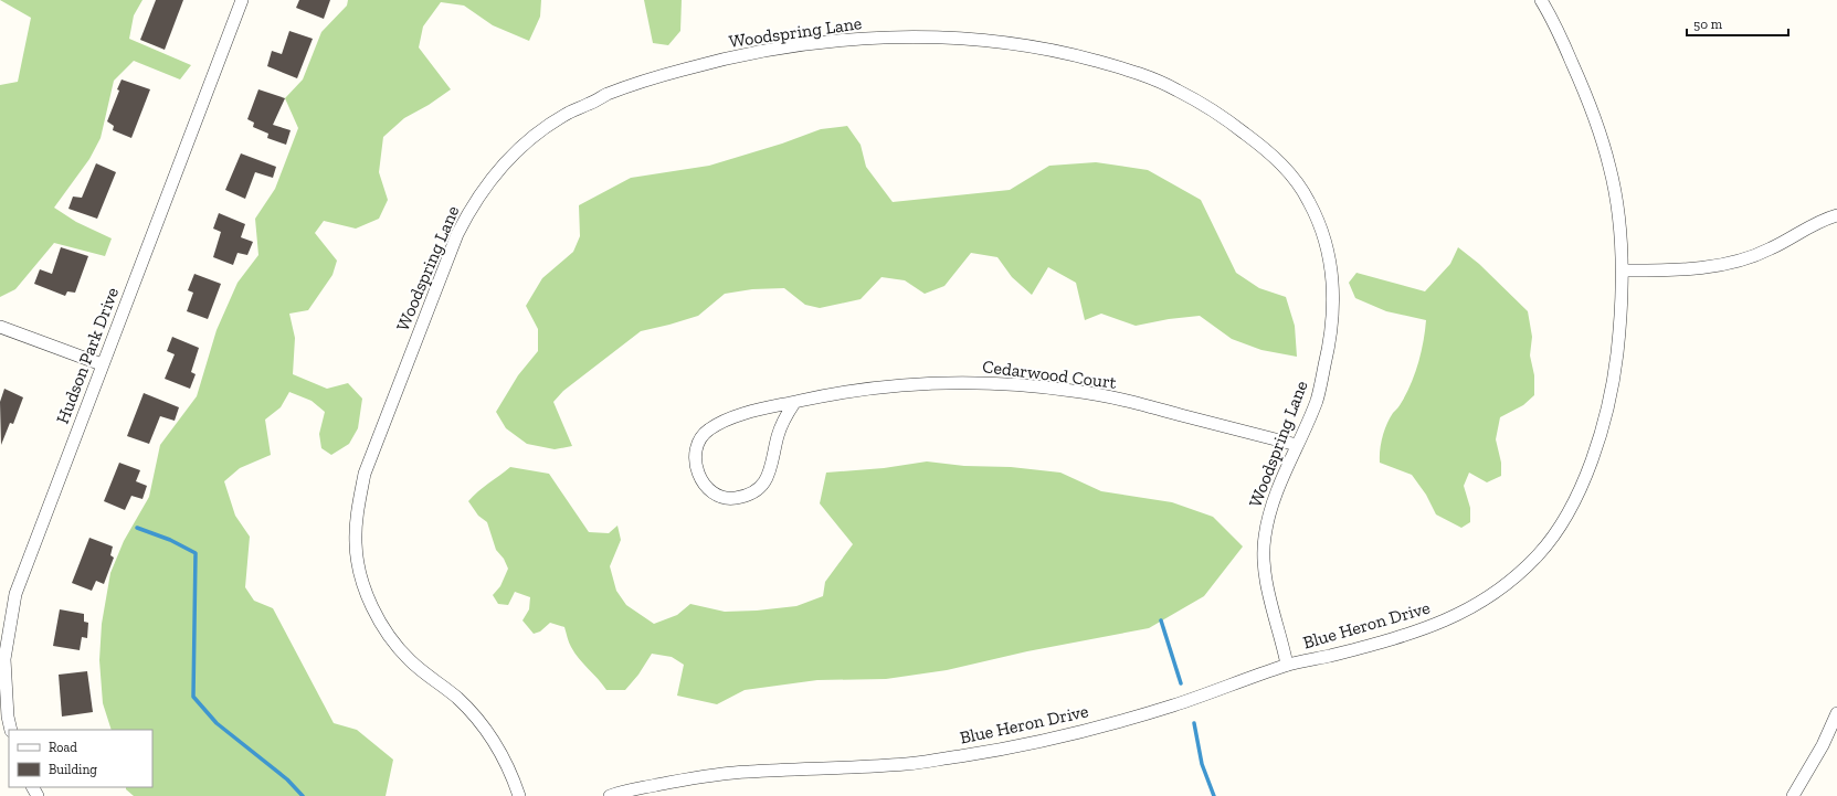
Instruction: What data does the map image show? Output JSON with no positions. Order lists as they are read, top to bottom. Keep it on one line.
{"streets":{"street":["Woodspring Lane","Hudson Park Drive","Cedarwood Court","Blue Heron Drive"]},"crossings":[["Woodspring Lane","Cedarwood Court"],["Woodspring Lane","Blue Heron Drive"]],"legend":["Road","Building"],"scale_bar":"50 m"}
